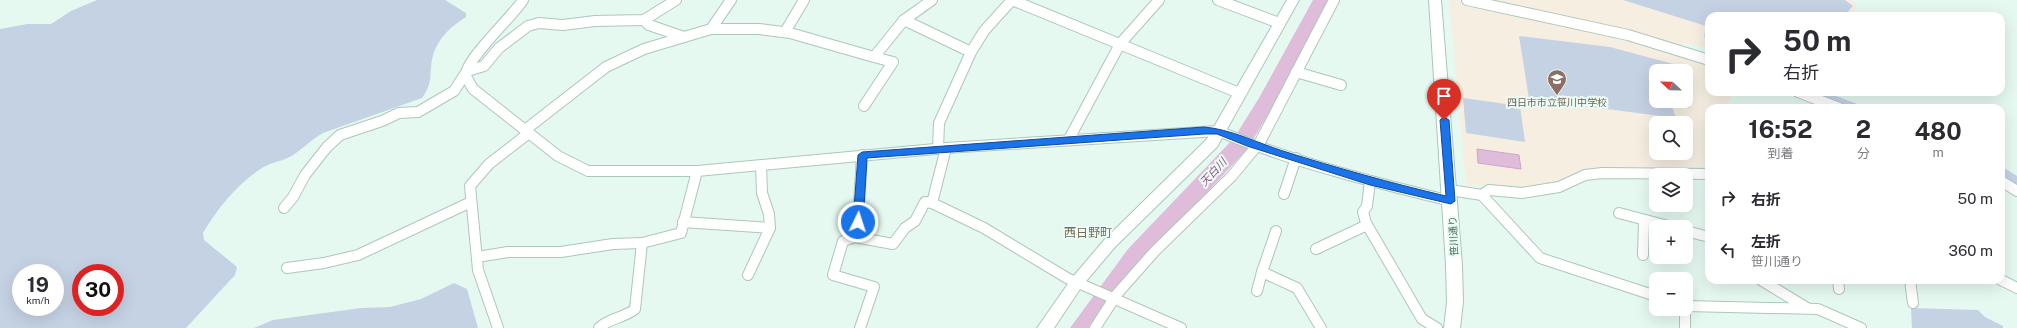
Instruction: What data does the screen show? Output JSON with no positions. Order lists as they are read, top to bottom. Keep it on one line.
{"streets":{"street":["笹川通り"]},"districts":["西日野町"],"water":["天白川"],"places":{"school or university":["四日市市立笹川中学校"]},"north":"left","page":{"turn":["50 m","右折"],"map_buttons":["+","−"],"eta":["16:52","到着","2","分","480","m"],"list":[{"name":"右折","value":"50 m"},{"name":"左折","note":"笹川通り","value":"360 m"}],"speed":"19 km/h","limit":"30"}}
